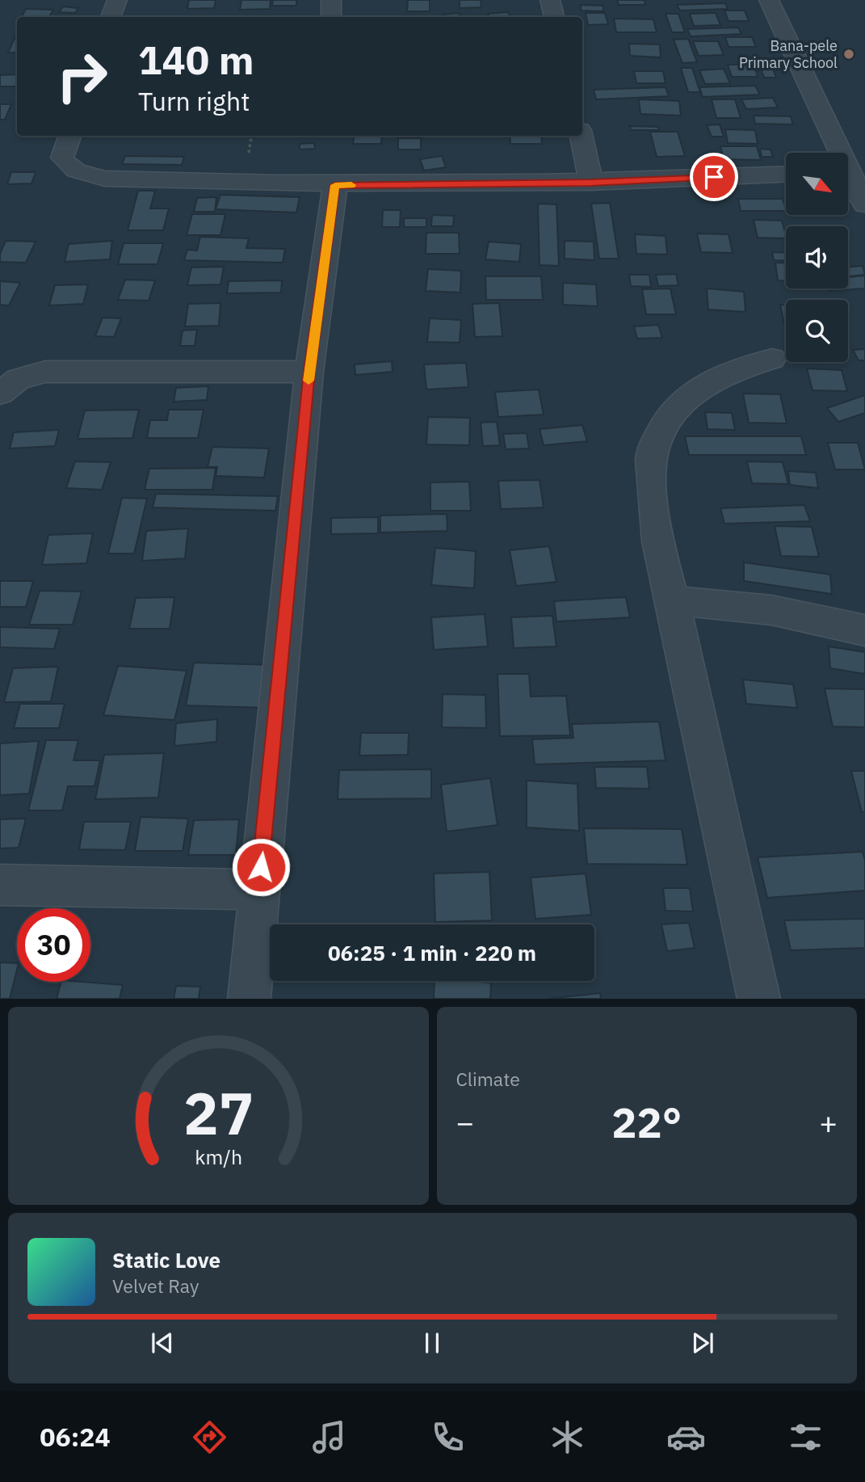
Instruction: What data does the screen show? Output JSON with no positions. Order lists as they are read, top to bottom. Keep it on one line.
{"places":["Bana-pele Primary School"],"north":"bottom right","page":{"turn":["140 m","Turn right"],"limit":"30","trip":"06:25 · 1 min · 220 m","tile":"Climate","heat":["−","22°","+"],"song":["Static Love","Velvet Ray"],"tabs":"06:24","gauge":["27","km/h"]}}
